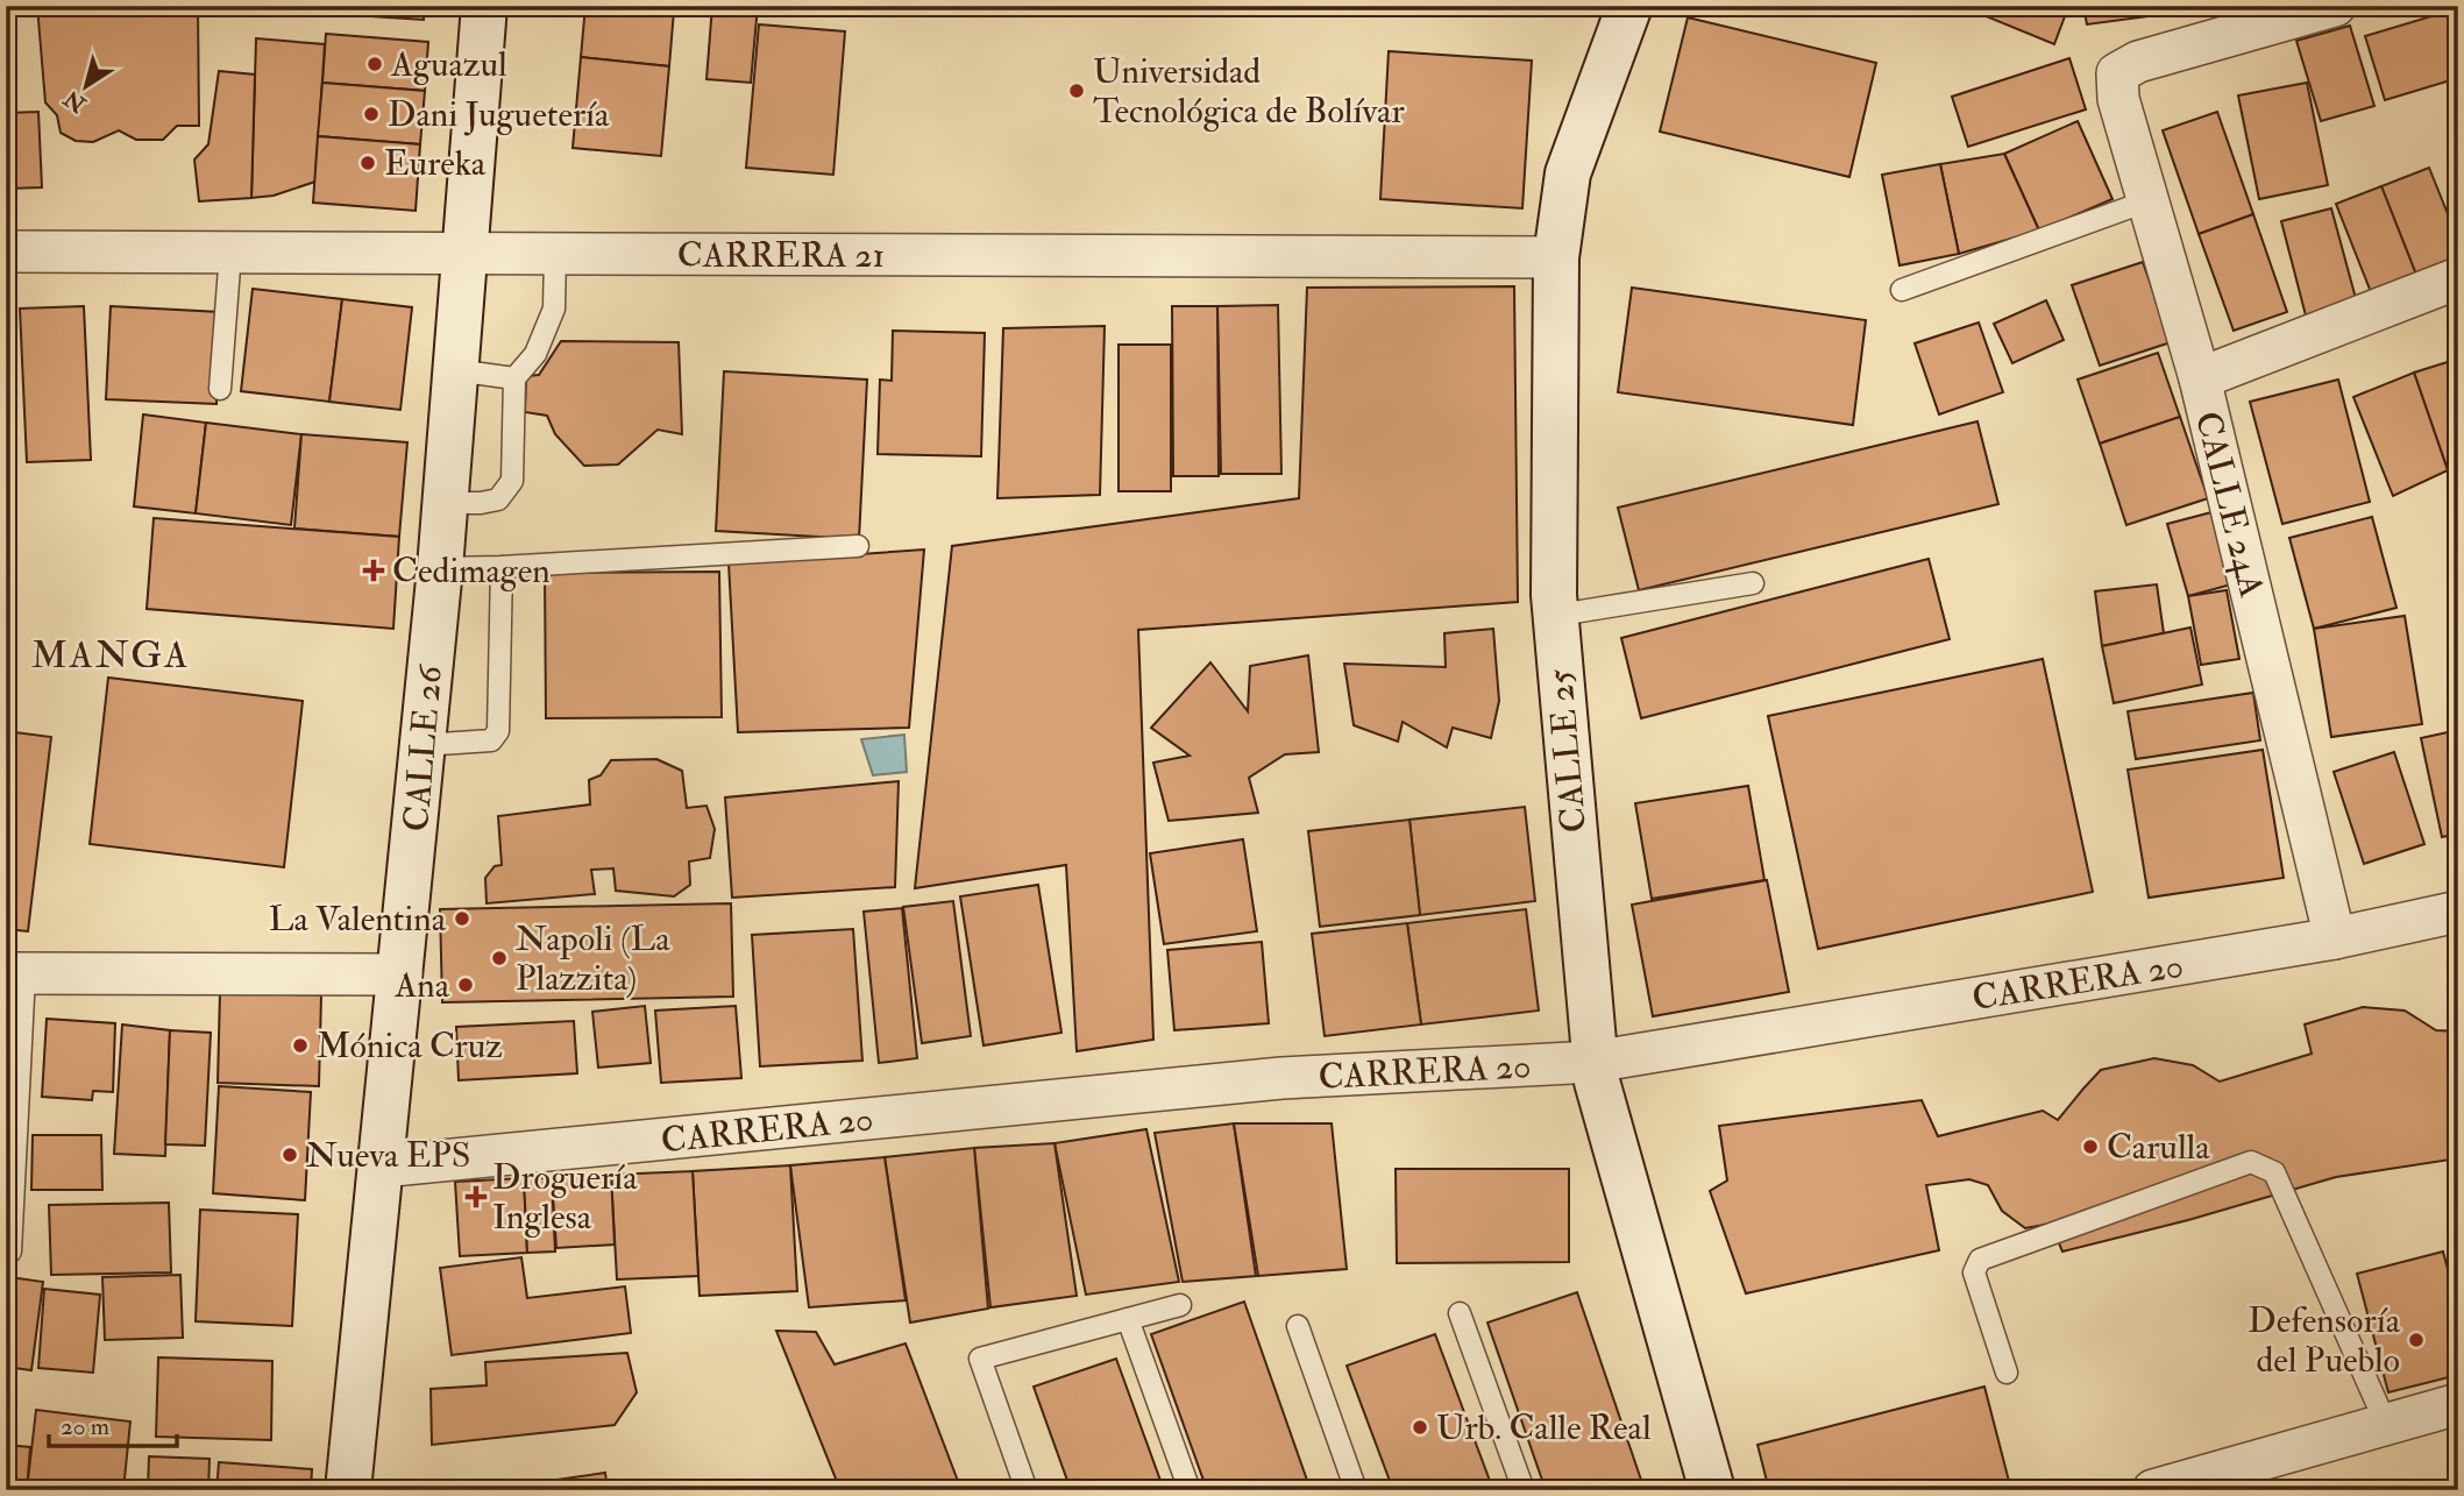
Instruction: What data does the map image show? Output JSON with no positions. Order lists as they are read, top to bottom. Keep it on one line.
{"streets":{"street":["CARRERA 21","CALLE 24A","CALLE 26","CALLE 25","CARRERA 20"]},"crossings":[["CARRERA 21","CALLE 26"],["CARRERA 21","CALLE 25"],["CALLE 24A","CARRERA 20"],["CALLE 26","CARRERA 20"],["CALLE 25","CARRERA 20"]],"districts":["MANGA"],"places":{"other":["Aguazul","Universidad Tecnológica de Bolívar","Dani Juguetería","Eureka","La Valentina","Napoli (La Plazzita)","Ana","Mónica Cruz","Carulla","Nueva EPS","Defensoría del Pueblo","Urb. Calle Real"],"health":["Cedimagen","Droguería Inglesa"]},"scale_bar":"20 m","north":"bottom left"}
